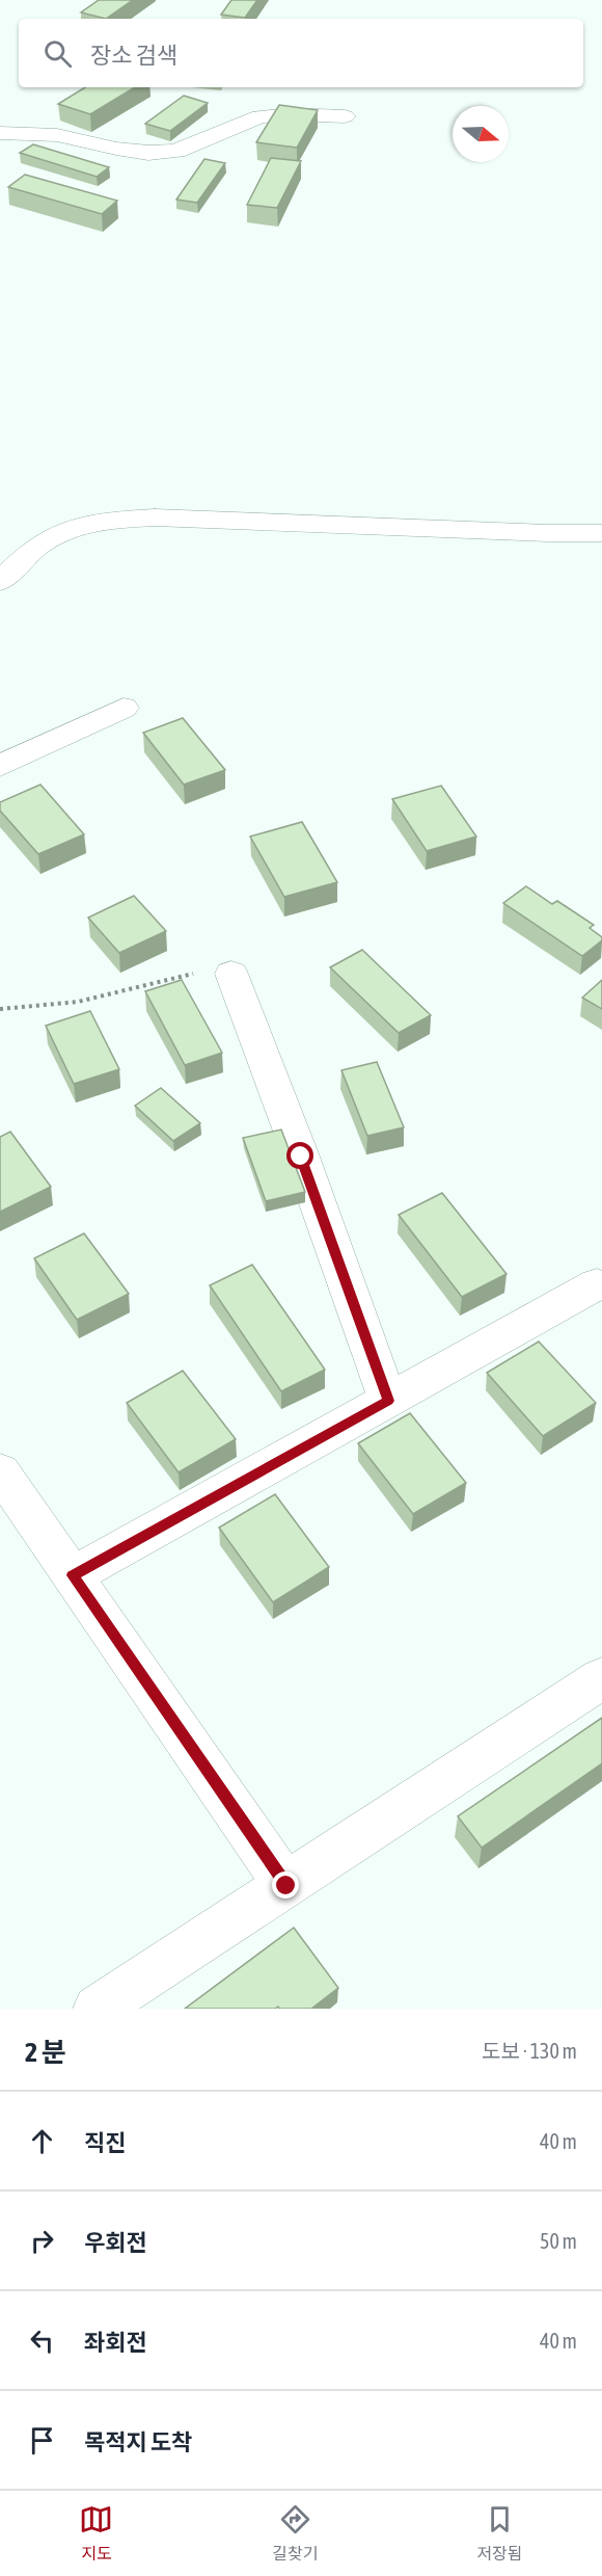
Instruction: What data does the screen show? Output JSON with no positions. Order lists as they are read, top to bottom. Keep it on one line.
{"north":"right","page":{"search":"장소 검색","heading":["2 분","도보 · 130 m"],"list":[["직진","40 m"],["우회전","50 m"],["좌회전","40 m"],"목적지 도착"],"nav":["지도","길찾기","저장됨"]}}
